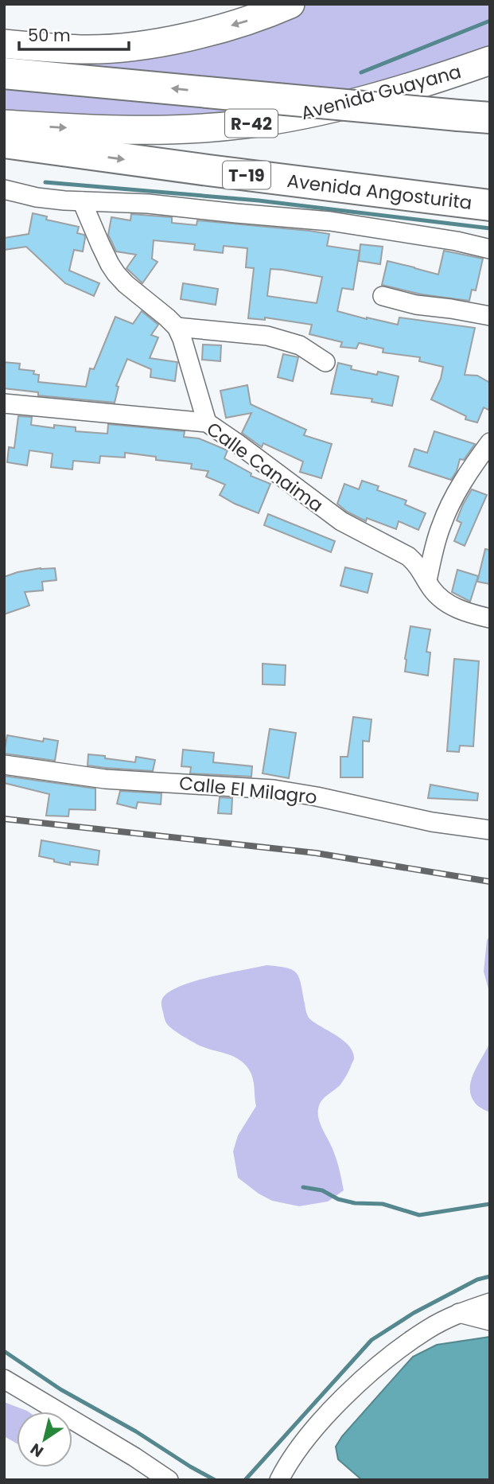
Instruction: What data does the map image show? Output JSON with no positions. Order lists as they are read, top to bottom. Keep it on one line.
{"streets":{"highway":["T-19","Avenida Angosturita"],"main road":["Avenida Guayana","R-42"],"street":["Calle Canaima","Calle El Milagro"]},"crossings":[["T-19","Avenida Angosturita"]],"scale_bar":"50 m","north":"bottom left"}
